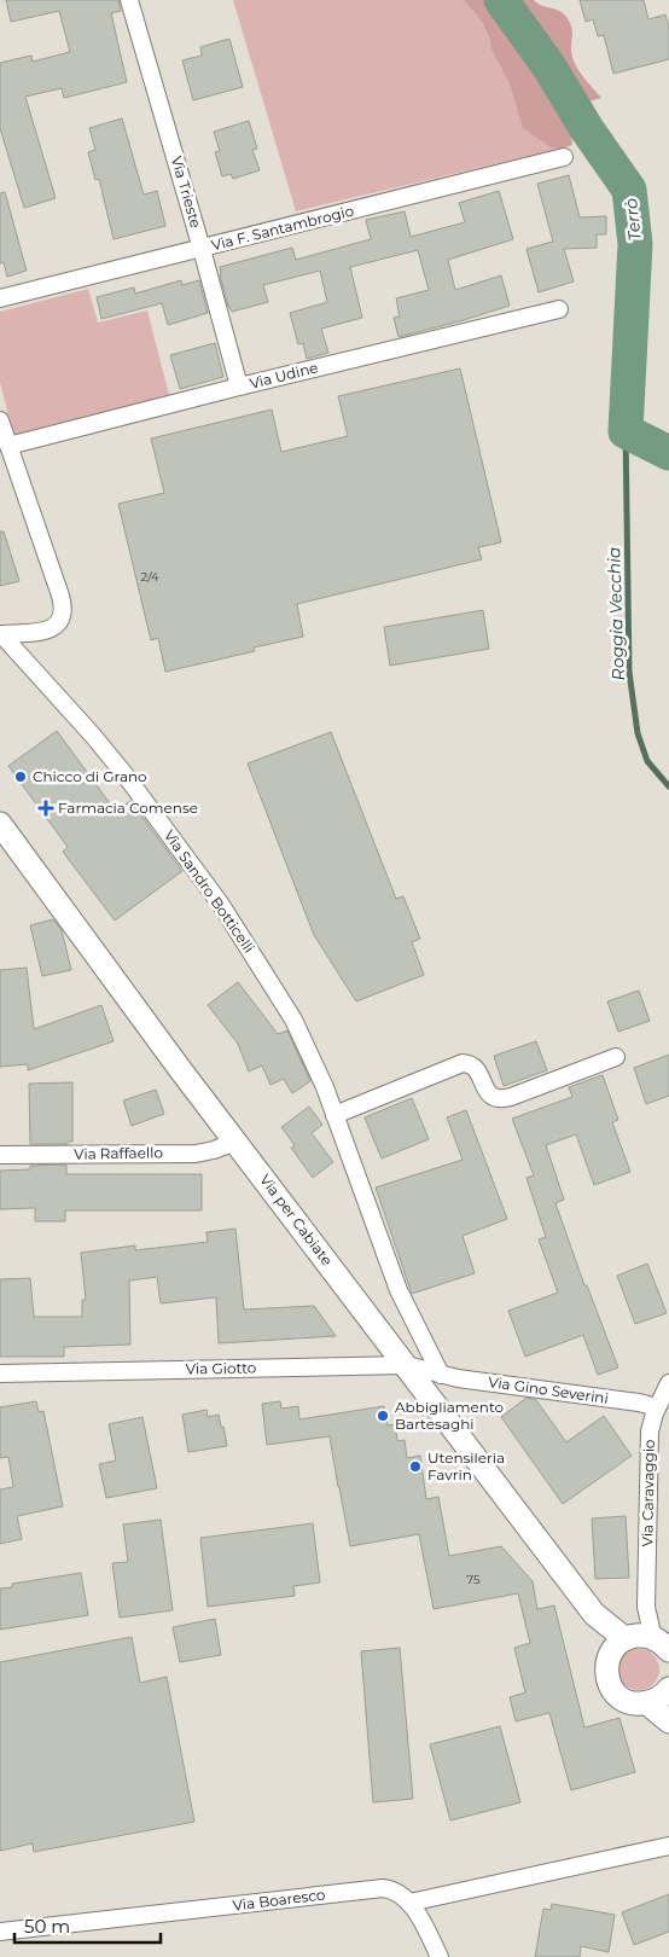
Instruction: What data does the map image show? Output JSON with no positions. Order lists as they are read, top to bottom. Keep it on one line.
{"streets":{"street":["Via Trieste","Via F. Santambrogio","Via Udine","Via Sandro Botticelli","Via Raffaello","Via per Cabiate","Via Giotto","Via Gino Severini","Via Caravaggio","Via Boaresco"]},"crossings":[["Via Trieste","Via F. Santambrogio"],["Via Trieste","Via Udine"],["Via Sandro Botticelli","Via Giotto"],["Via Sandro Botticelli","Via Gino Severini"],["Via Raffaello","Via per Cabiate"],["Via per Cabiate","Via Giotto"],["Via per Cabiate","Via Caravaggio"],["Via Giotto","Via Gino Severini"],["Via Gino Severini","Via Caravaggio"]],"water":["Terrò","Roggia Vecchia"],"places":{"other":["Chicco di Grano","Abbigliamento Bartesaghi","Utensileria Favrin"],"health":["Farmacia Comense"]},"house_numbers":["2/4","75"],"scale_bar":"50 m"}
